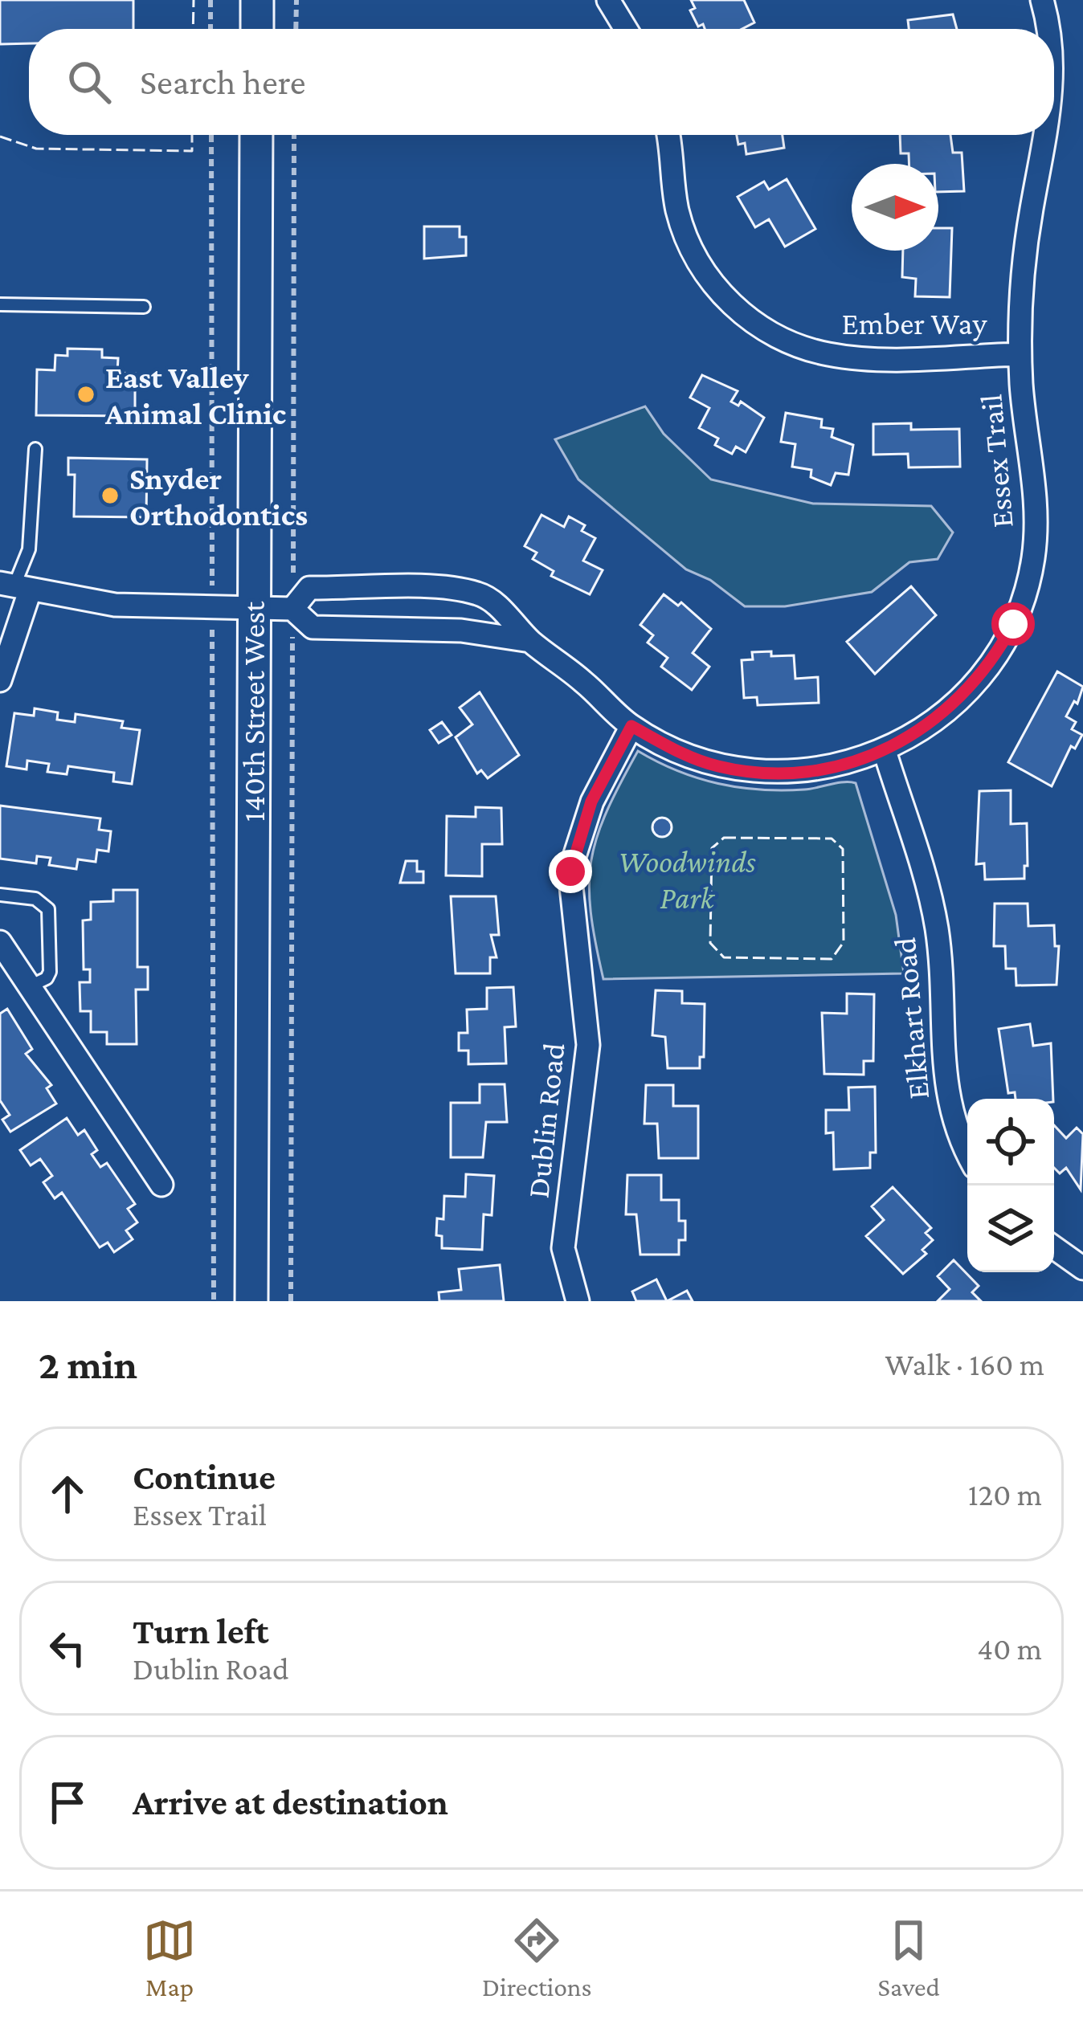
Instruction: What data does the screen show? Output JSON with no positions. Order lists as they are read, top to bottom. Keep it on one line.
{"streets":{"street":["Ember Way","Essex Trail","140th Street West","Elkhart Road","Dublin Road"]},"crossings":[["Ember Way","Essex Trail"],["Essex Trail","140th Street West"],["Essex Trail","Elkhart Road"],["Essex Trail","Dublin Road"]],"parks":["Woodwinds Park"],"places":["East Valley Animal Clinic","Snyder Orthodontics"],"north":"right","page":{"search":"Search here","heading":["2 min","Walk · 160 m"],"list":[["Continue","Essex Trail","120 m"],["Turn left","Dublin Road","40 m"],"Arrive at destination"],"nav":["Map","Directions","Saved"]}}
